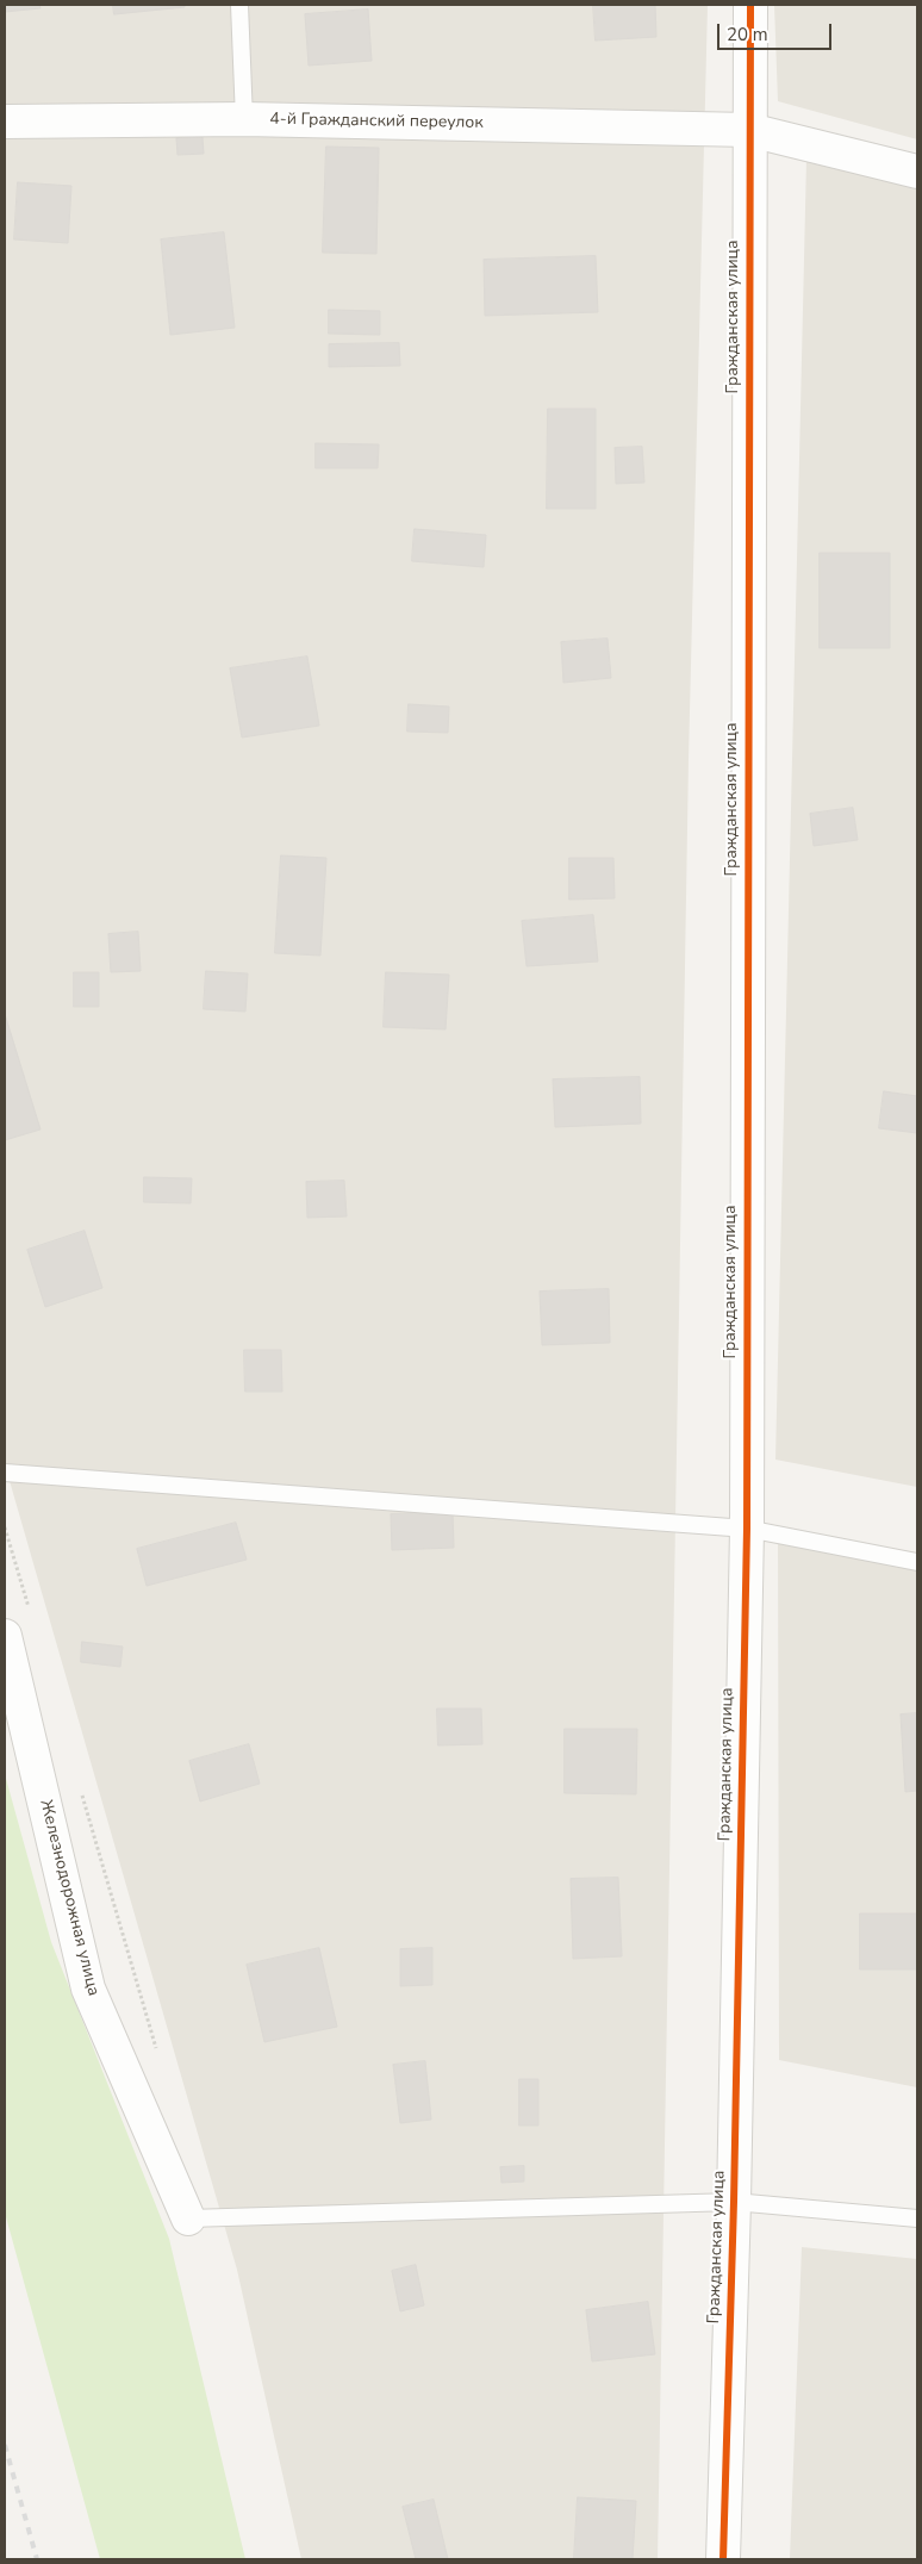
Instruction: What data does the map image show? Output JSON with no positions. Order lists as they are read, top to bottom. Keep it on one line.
{"streets":{"street":["4-й Гражданский переулок","Гражданская улица","Железнодорожная улица"]},"crossings":[["4-й Гражданский переулок","Гражданская улица"]],"scale_bar":"20 m"}
